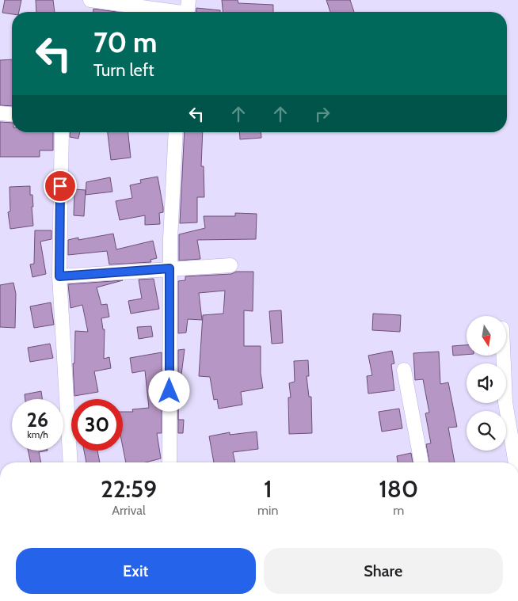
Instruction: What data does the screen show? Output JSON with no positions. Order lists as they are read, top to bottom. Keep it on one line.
{"north":"bottom","page":{"turn":["70 m","Turn left"],"speed":"26 km/h","limit":"30","eta":["22:59","Arrival","1","min","180","m"],"buttons":["Exit","Share"]}}
